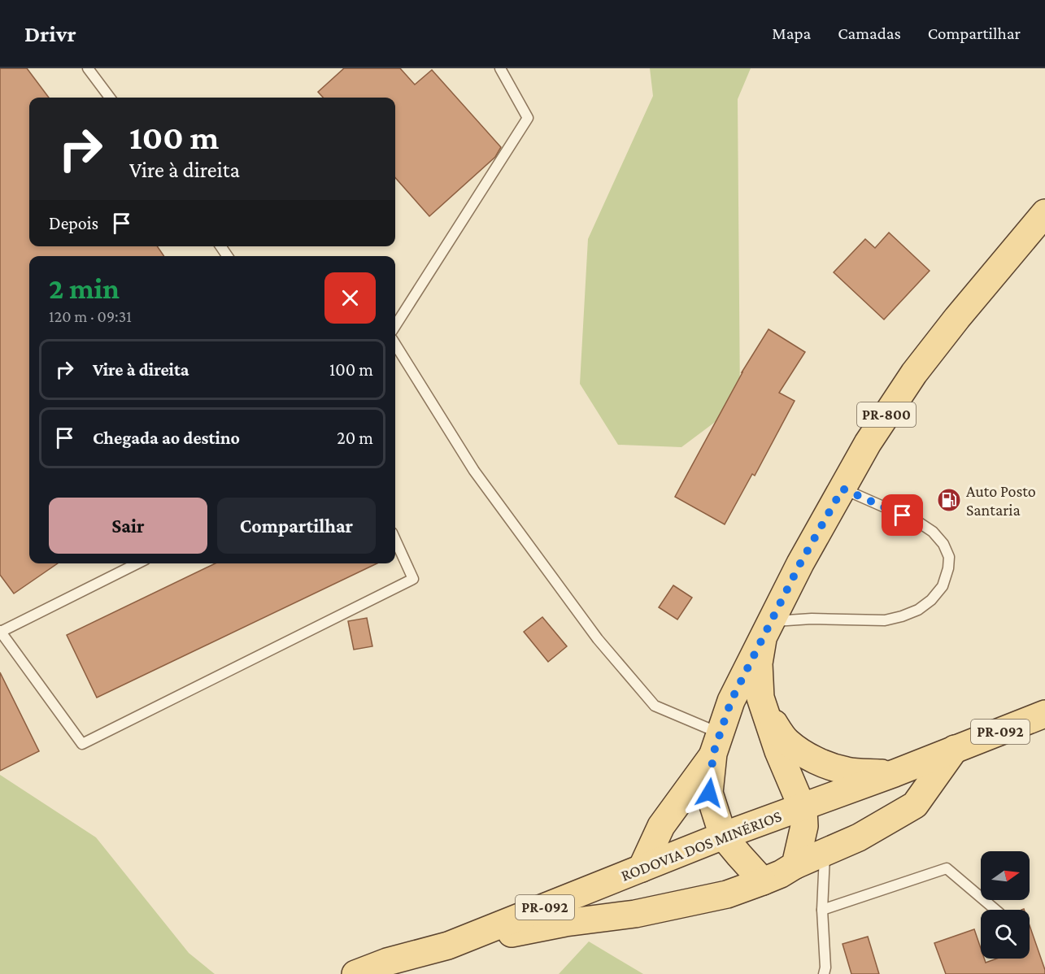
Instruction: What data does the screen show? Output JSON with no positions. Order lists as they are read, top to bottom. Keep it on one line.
{"streets":{"main road":["PR-800","PR-092","RODOVIA DOS MINÉRIOS"]},"crossings":[["PR-800","RODOVIA DOS MINÉRIOS"]],"places":{"fuel station":["Auto Posto Santaria"]},"north":"right","page":{"header":"Drivr","nav":["Mapa","Camadas","Compartilhar"],"turn":["100 m","Vire à direita"],"then":"Depois","heading":["2 min","120 m · 09:31"],"list":[{"name":"Vire à direita","value":"100 m"},{"name":"Chegada ao destino","value":"20 m"}],"buttons":["Sair","Compartilhar"]}}
